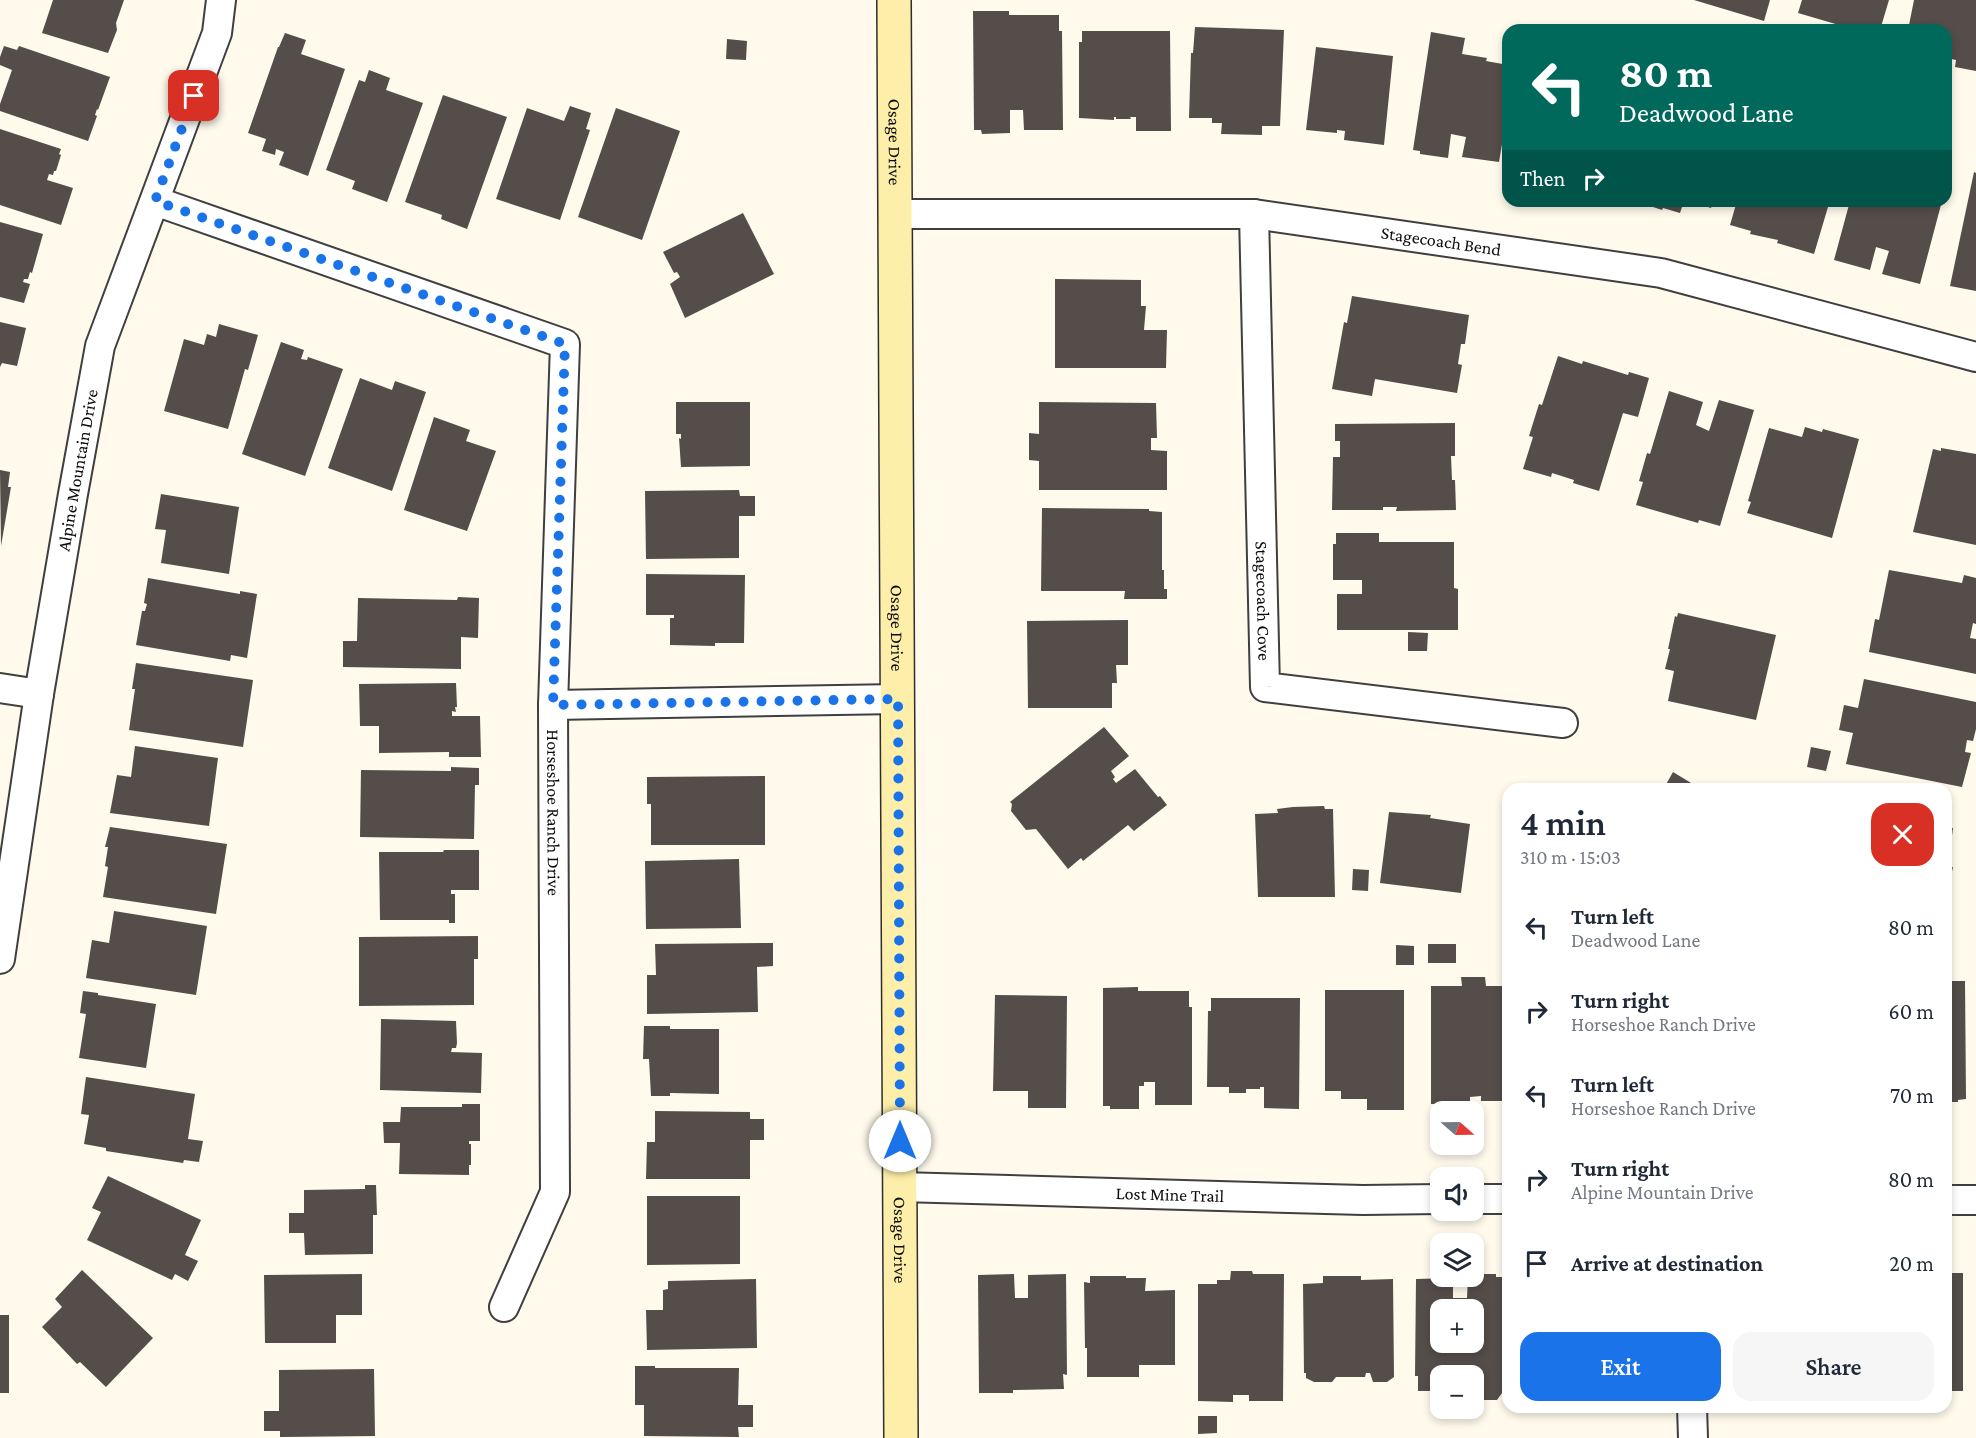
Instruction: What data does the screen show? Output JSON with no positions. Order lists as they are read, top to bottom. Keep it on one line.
{"streets":{"street":["Osage Drive","Stagecoach Bend","Alpine Mountain Drive","Stagecoach Cove","Horseshoe Ranch Drive","Lost Mine Trail"]},"crossings":[["Osage Drive","Stagecoach Bend"],["Osage Drive","Lost Mine Trail"],["Stagecoach Bend","Stagecoach Cove"],["Alpine Mountain Drive","Horseshoe Ranch Drive"]],"north":"right","page":{"turn":["80 m","Deadwood Lane"],"then":"Then","heading":["4 min","310 m · 15:03"],"list":[{"name":"Turn left","note":"Deadwood Lane","value":"80 m"},{"name":"Turn right","note":"Horseshoe Ranch Drive","value":"60 m"},{"name":"Turn left","note":"Horseshoe Ranch Drive","value":"70 m"},{"name":"Turn right","note":"Alpine Mountain Drive","value":"80 m"},{"name":"Arrive at destination","value":"20 m"}],"map_buttons":["+","−"],"buttons":["Exit","Share"]}}
